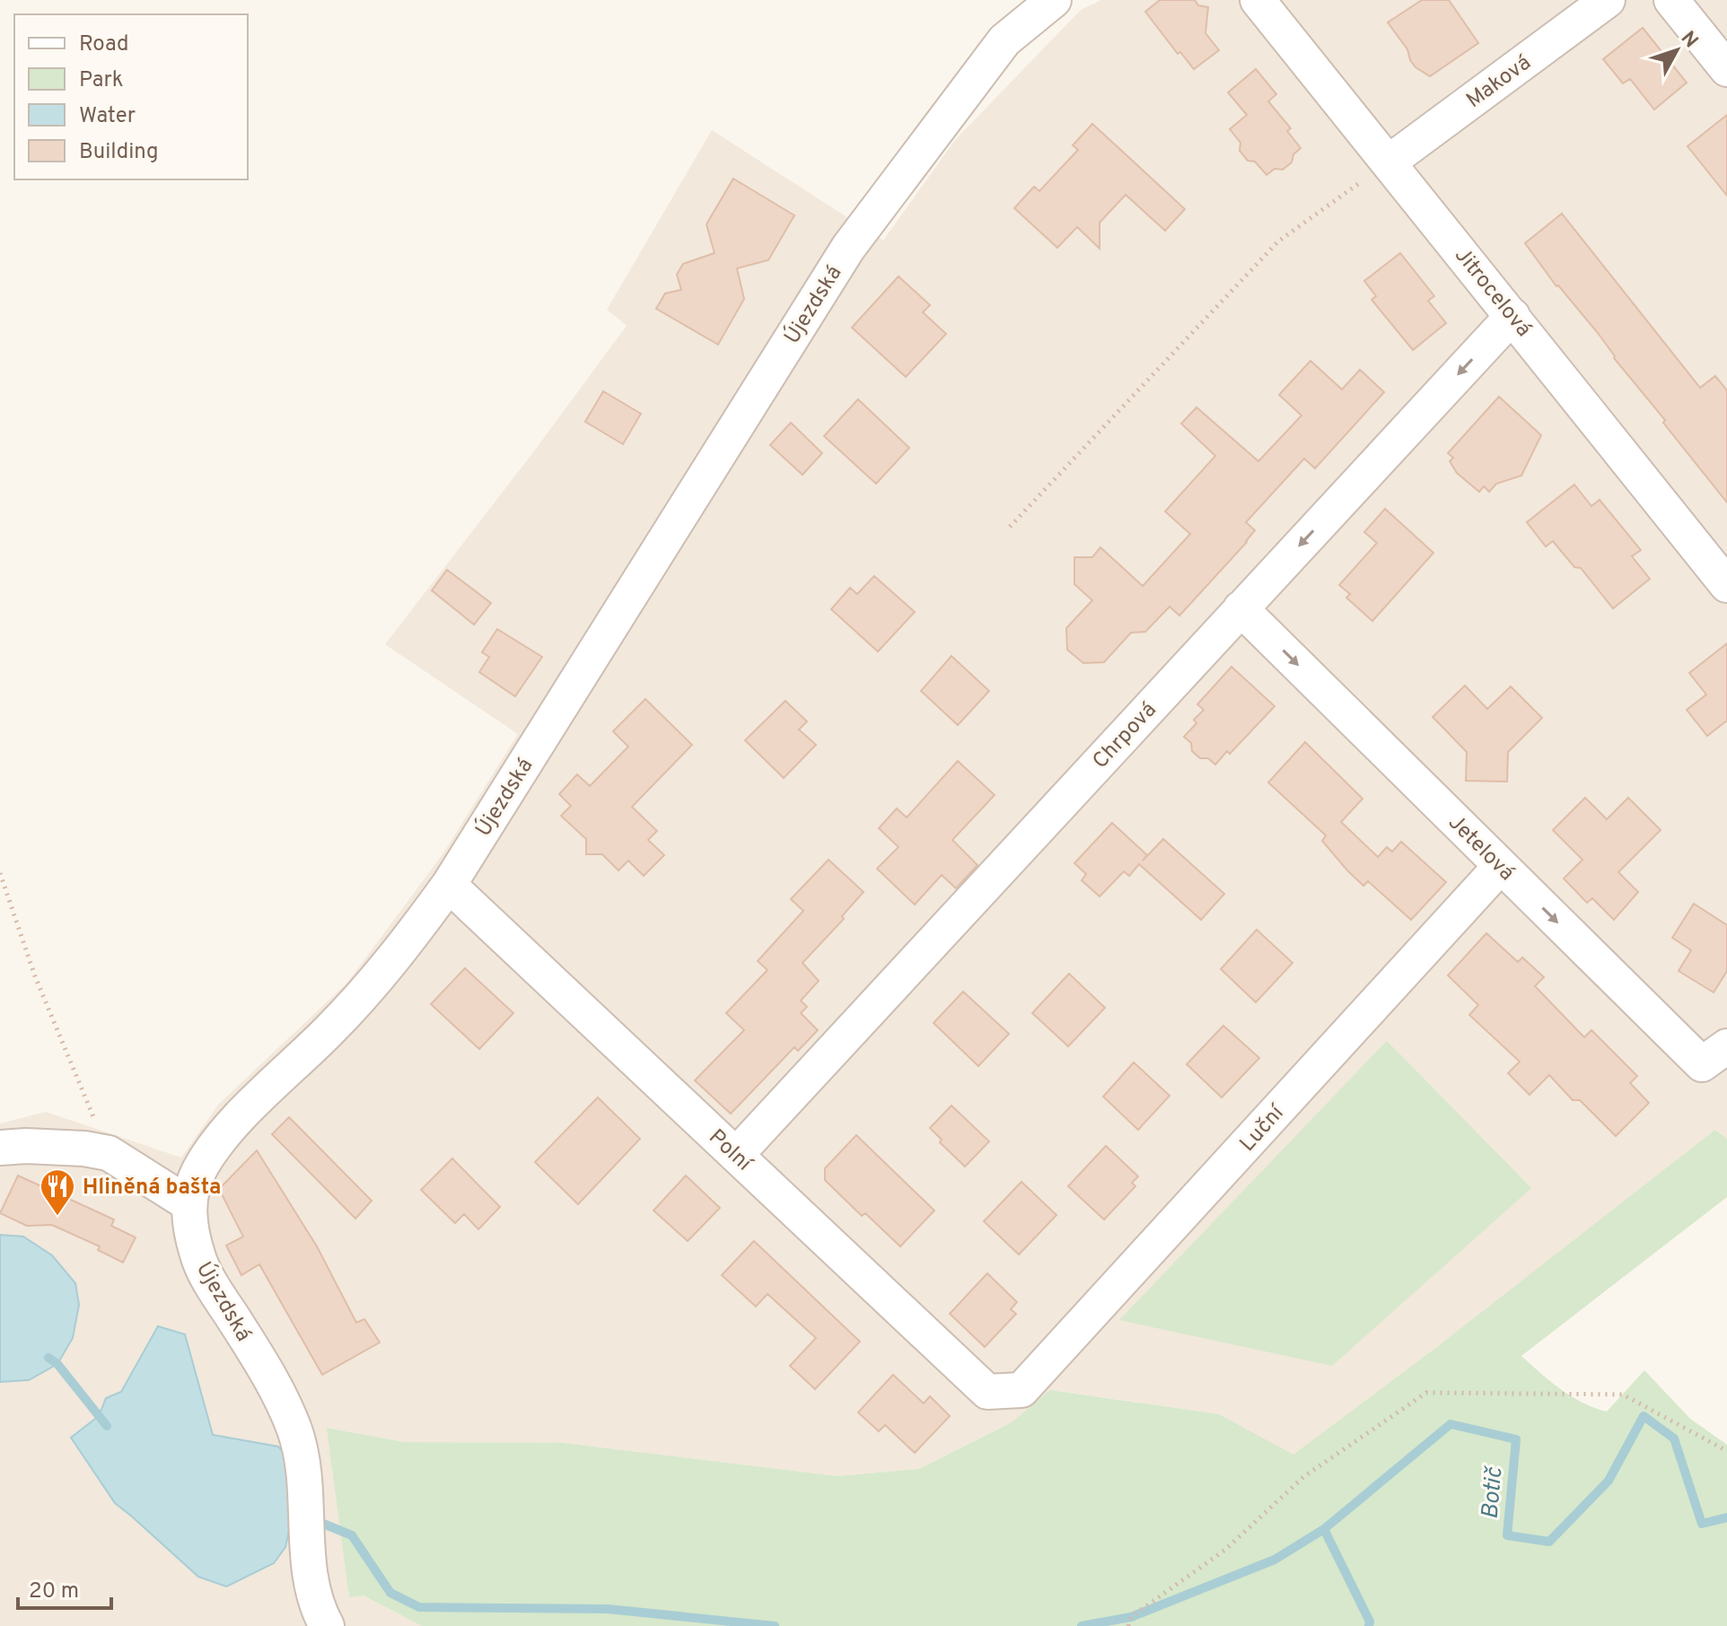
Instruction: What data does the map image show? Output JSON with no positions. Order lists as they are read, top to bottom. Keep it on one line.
{"streets":{"street":["Maková","Jitrocelová","Újezdská","Chrpová","Jetelová","Luční","Polní"]},"crossings":[["Maková","Jitrocelová"],["Jitrocelová","Chrpová"],["Újezdská","Polní"],["Chrpová","Jetelová"],["Chrpová","Polní"],["Jetelová","Luční"],["Luční","Polní"]],"one_way":["Jetelová"],"water":["Botič"],"places":{"restaurant":["Hliněná bašta"]},"legend":["Road","Park","Water","Building"],"scale_bar":"20 m","north":"top right"}
